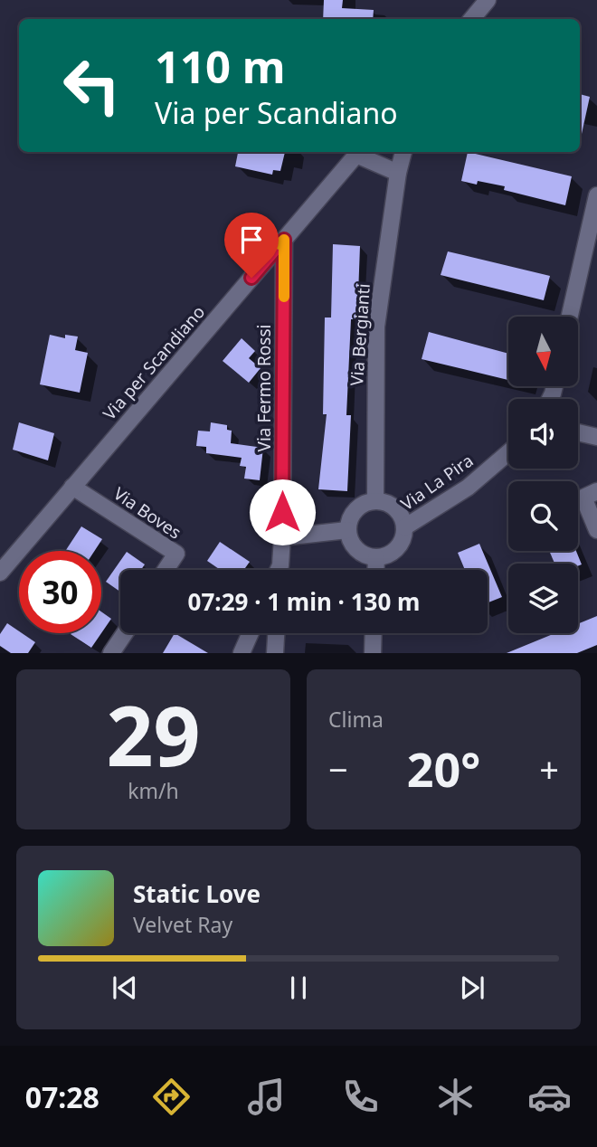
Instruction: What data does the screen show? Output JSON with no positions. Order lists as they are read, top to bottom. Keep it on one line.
{"streets":{"street":["Via Bergianti","Via per Scandiano","Via Fermo Rossi","Via La Pira","Via Boves"]},"crossings":[["Via Bergianti","Via La Pira"],["Via per Scandiano","Via Fermo Rossi"],["Via per Scandiano","Via Boves"]],"north":"bottom","page":{"turn":["110 m","Via per Scandiano"],"limit":"30","trip":"07:29 · 1 min · 130 m","tile":[["29","km/h"],"Clima"],"heat":["−","20°","+"],"song":["Static Love","Velvet Ray"],"tabs":"07:28"}}
